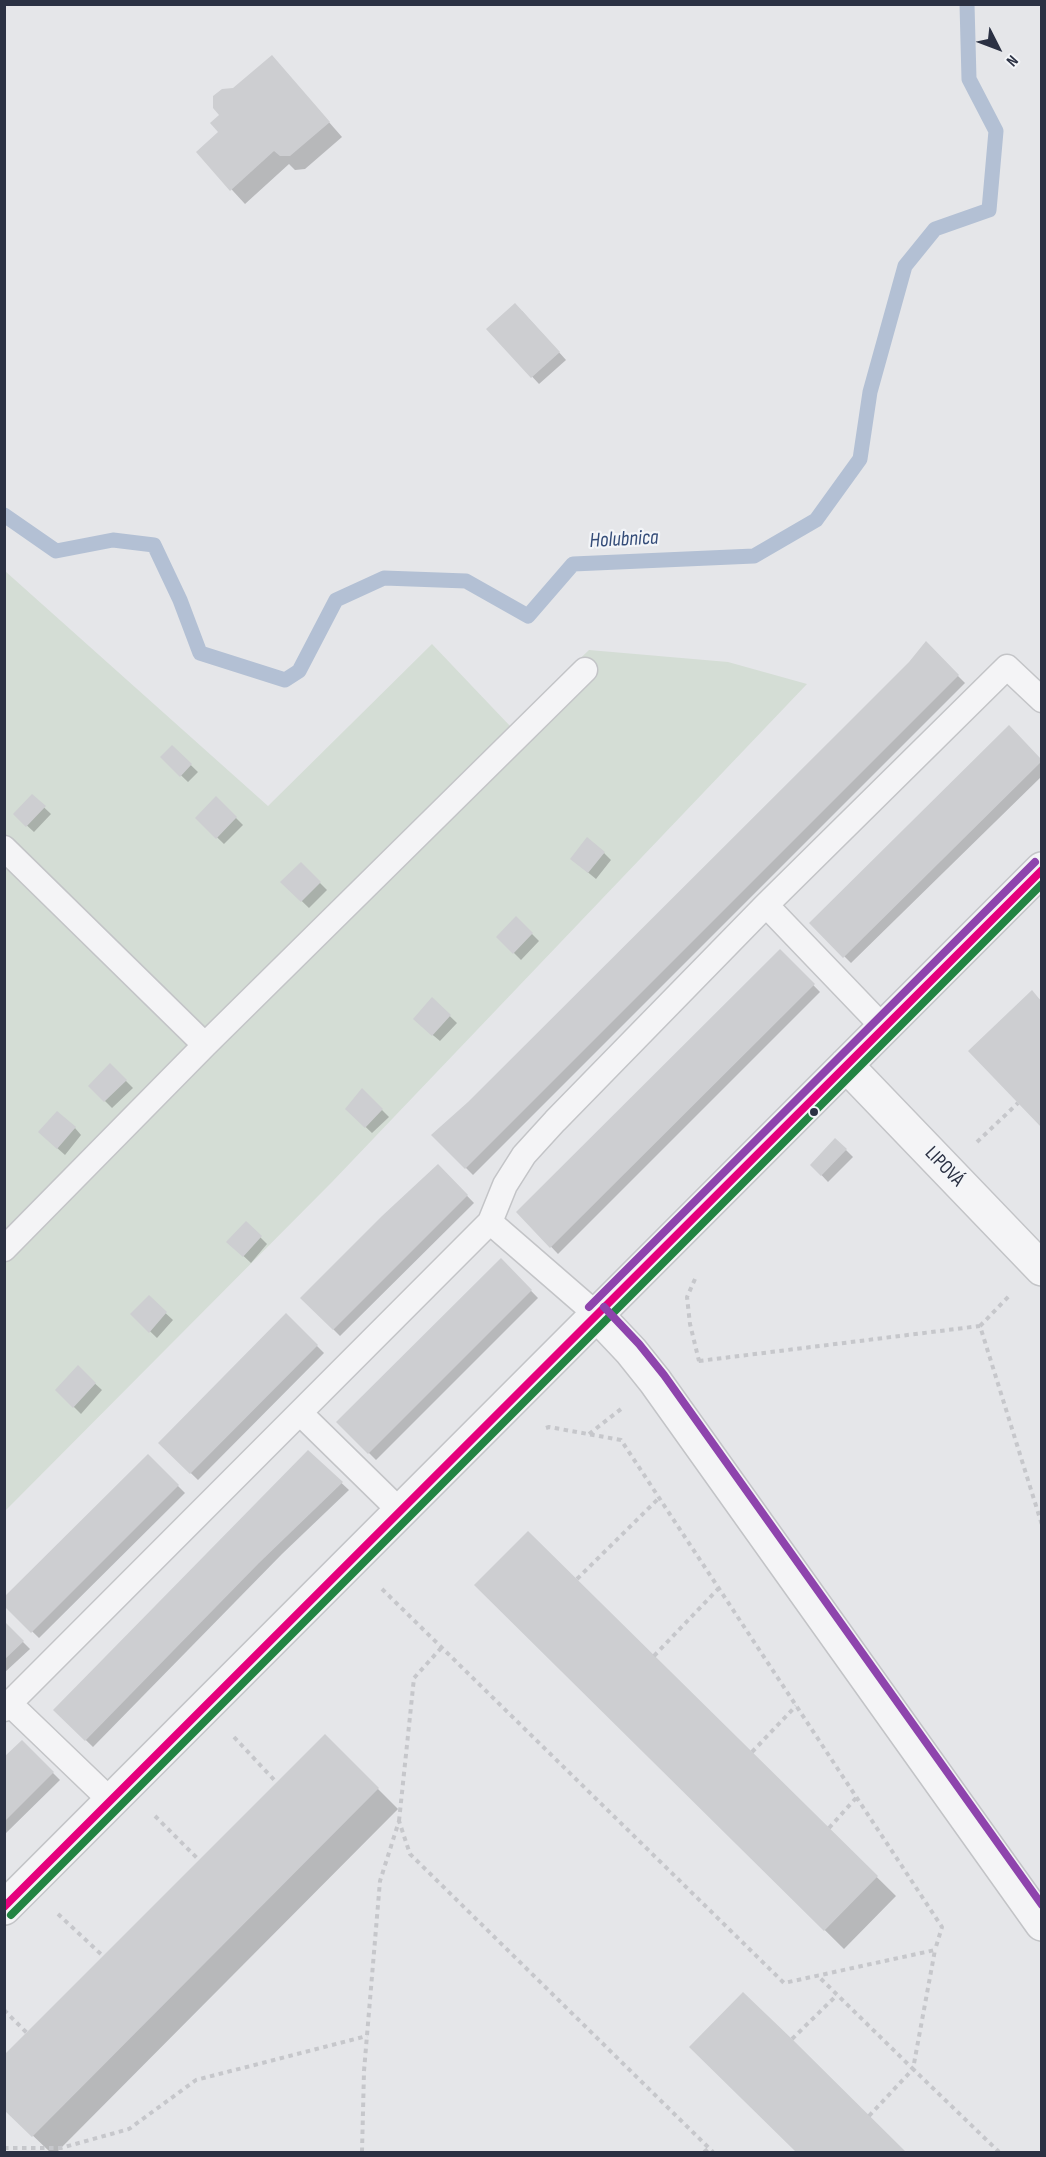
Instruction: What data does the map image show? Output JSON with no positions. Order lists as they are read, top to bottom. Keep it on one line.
{"streets":{"street":["LIPOVÁ"]},"water":["Holubnica"],"north":"bottom right"}
